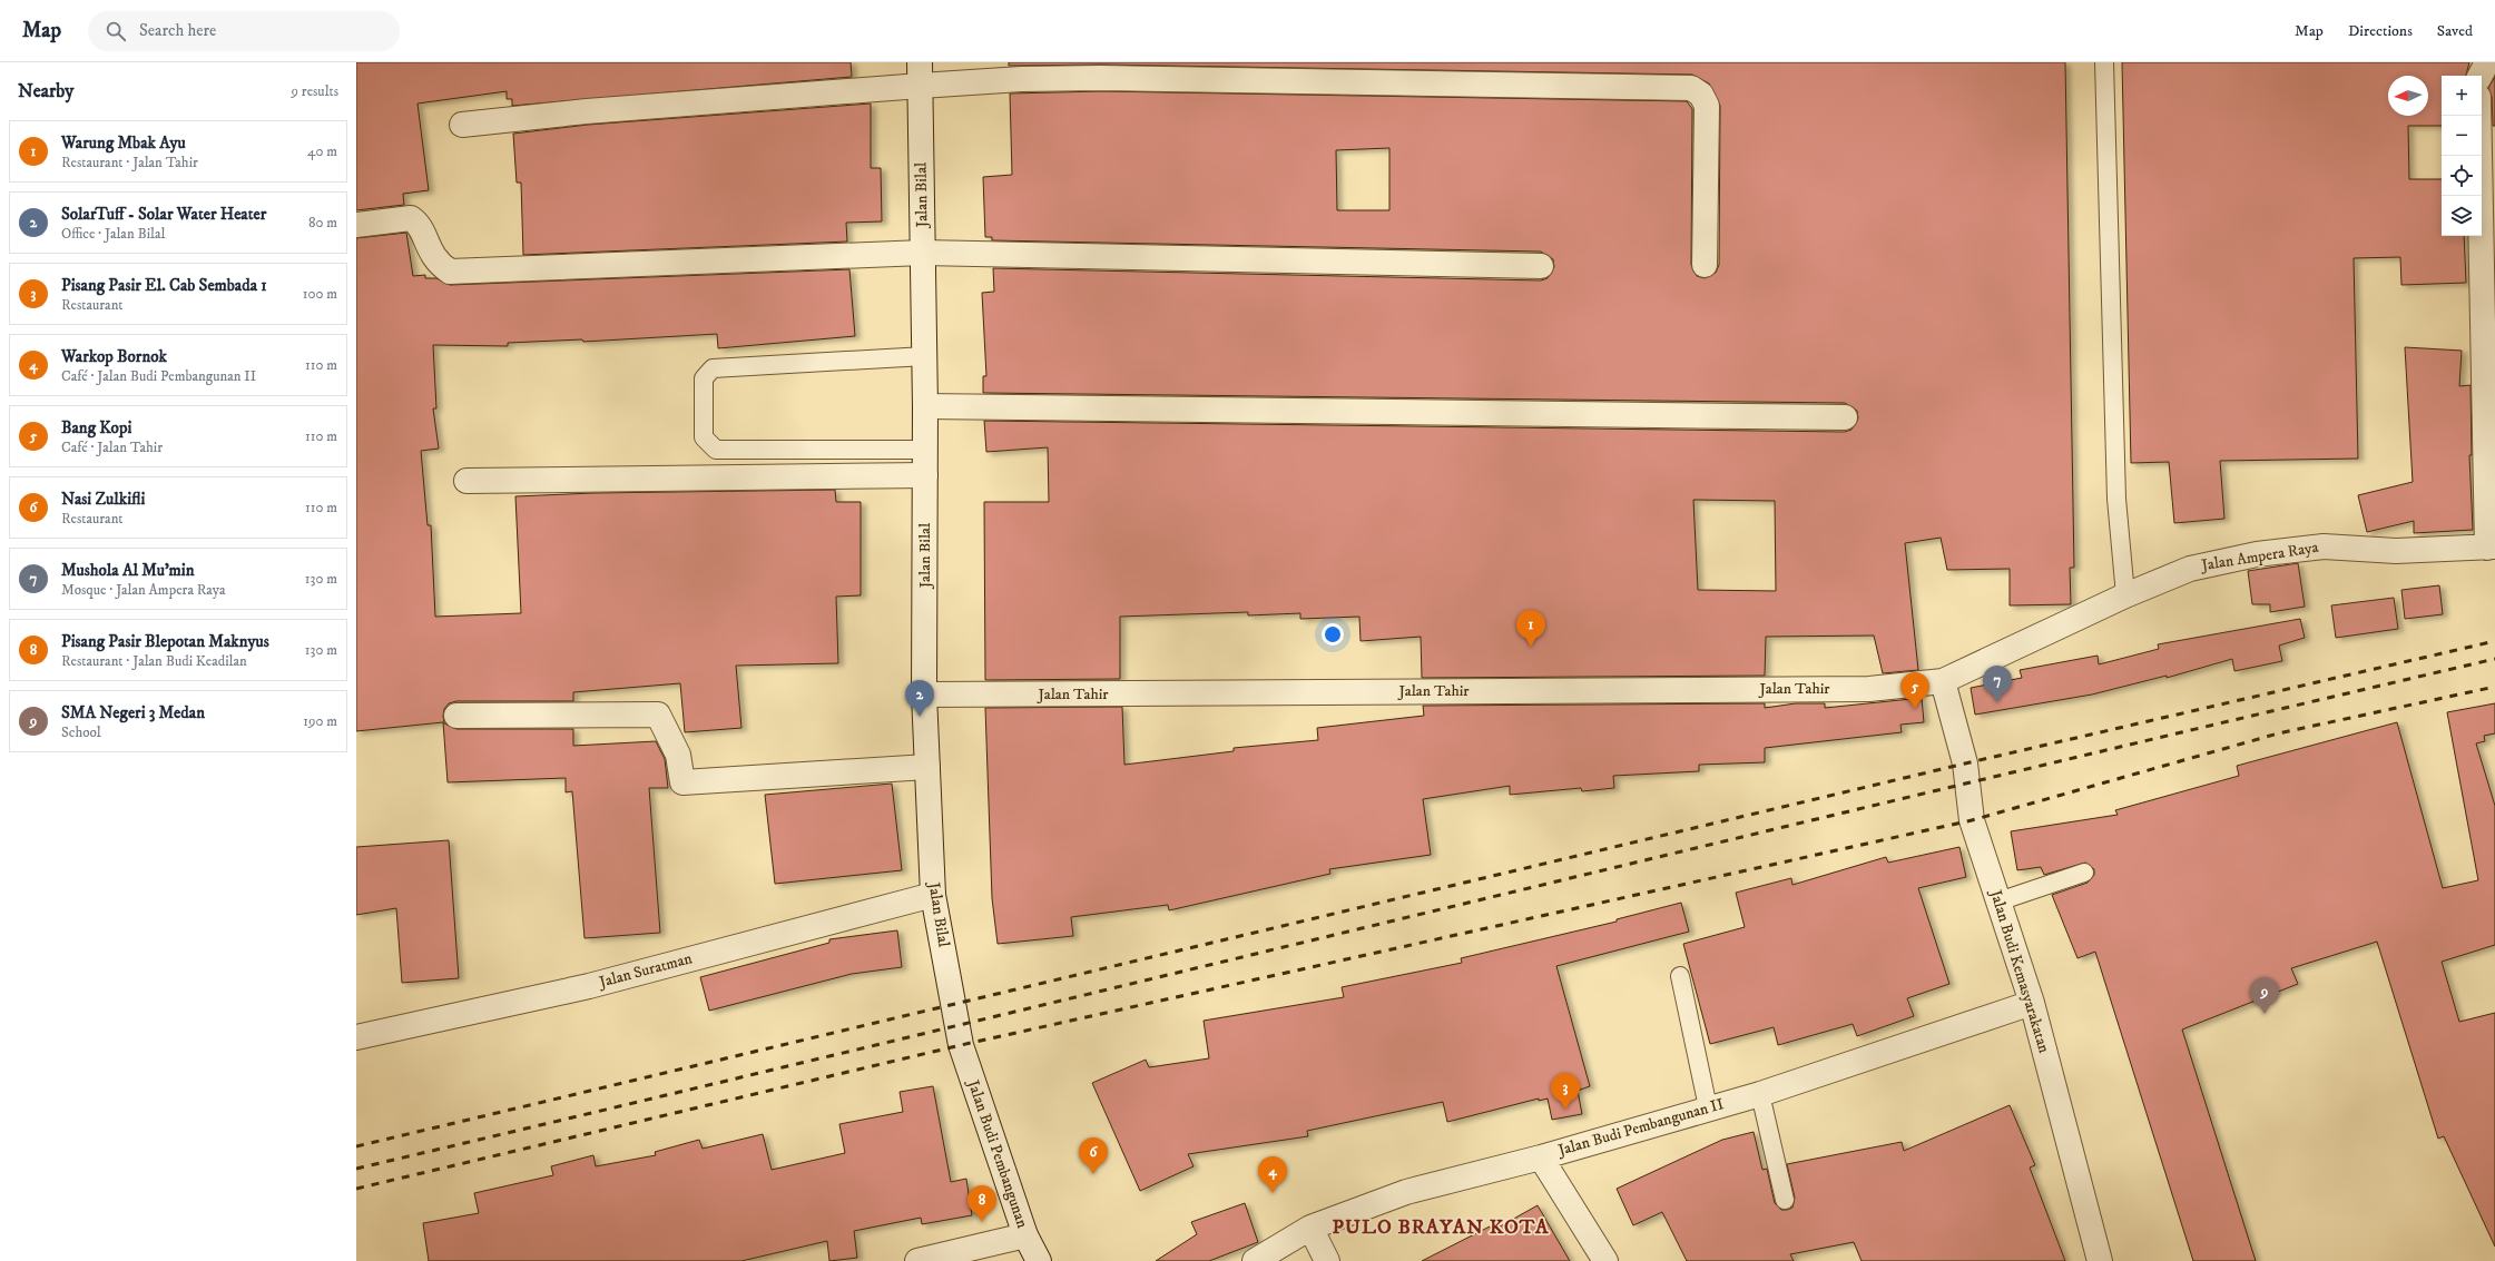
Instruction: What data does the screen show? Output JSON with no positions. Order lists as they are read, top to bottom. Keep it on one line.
{"streets":{"street":["Jalan Bilal","Jalan Ampera Raya","Jalan Tahir","Jalan Suratman","Jalan Budi Kemasyarakatan","Jalan Budi Pembangunan II","Jalan Budi Pembangunan"]},"crossings":[["Jalan Bilal","Jalan Tahir"],["Jalan Bilal","Jalan Suratman"],["Jalan Bilal","Jalan Budi Pembangunan"],["Jalan Ampera Raya","Jalan Tahir"],["Jalan Ampera Raya","Jalan Budi Kemasyarakatan"],["Jalan Tahir","Jalan Budi Kemasyarakatan"],["Jalan Budi Kemasyarakatan","Jalan Budi Pembangunan II"]],"districts":["PULO BRAYAN KOTA"],"north":"left","page":{"header":"Map","search":"Search here","nav":["Map","Directions","Saved"],"heading":["Nearby","9 results"],"map_buttons":["+","−"],"list":[{"mark":"1","name":"Warung Mbak Ayu","note":"Restaurant · Jalan Tahir","value":"40 m"},{"mark":"2","name":"SolarTuff - Solar Water Heater","note":"Office · Jalan Bilal","value":"80 m"},{"mark":"3","name":"Pisang Pasir El. Cab Sembada 1","note":"Restaurant","value":"100 m"},{"mark":"4","name":"Warkop Bornok","note":"Café · Jalan Budi Pembangunan II","value":"110 m"},{"mark":"5","name":"Bang Kopi","note":"Café · Jalan Tahir","value":"110 m"},{"mark":"6","name":"Nasi Zulkifli","note":"Restaurant","value":"110 m"},{"mark":"7","name":"Mushola Al Mu'min","note":"Mosque · Jalan Ampera Raya","value":"130 m"},{"mark":"8","name":"Pisang Pasir Blepotan Maknyus","note":"Restaurant · Jalan Budi Keadilan","value":"130 m"},{"mark":"9","name":"SMA Negeri 3 Medan","note":"School","value":"190 m"}],"pins":["1","7","5","2","9","3","6","4","8"]}}
